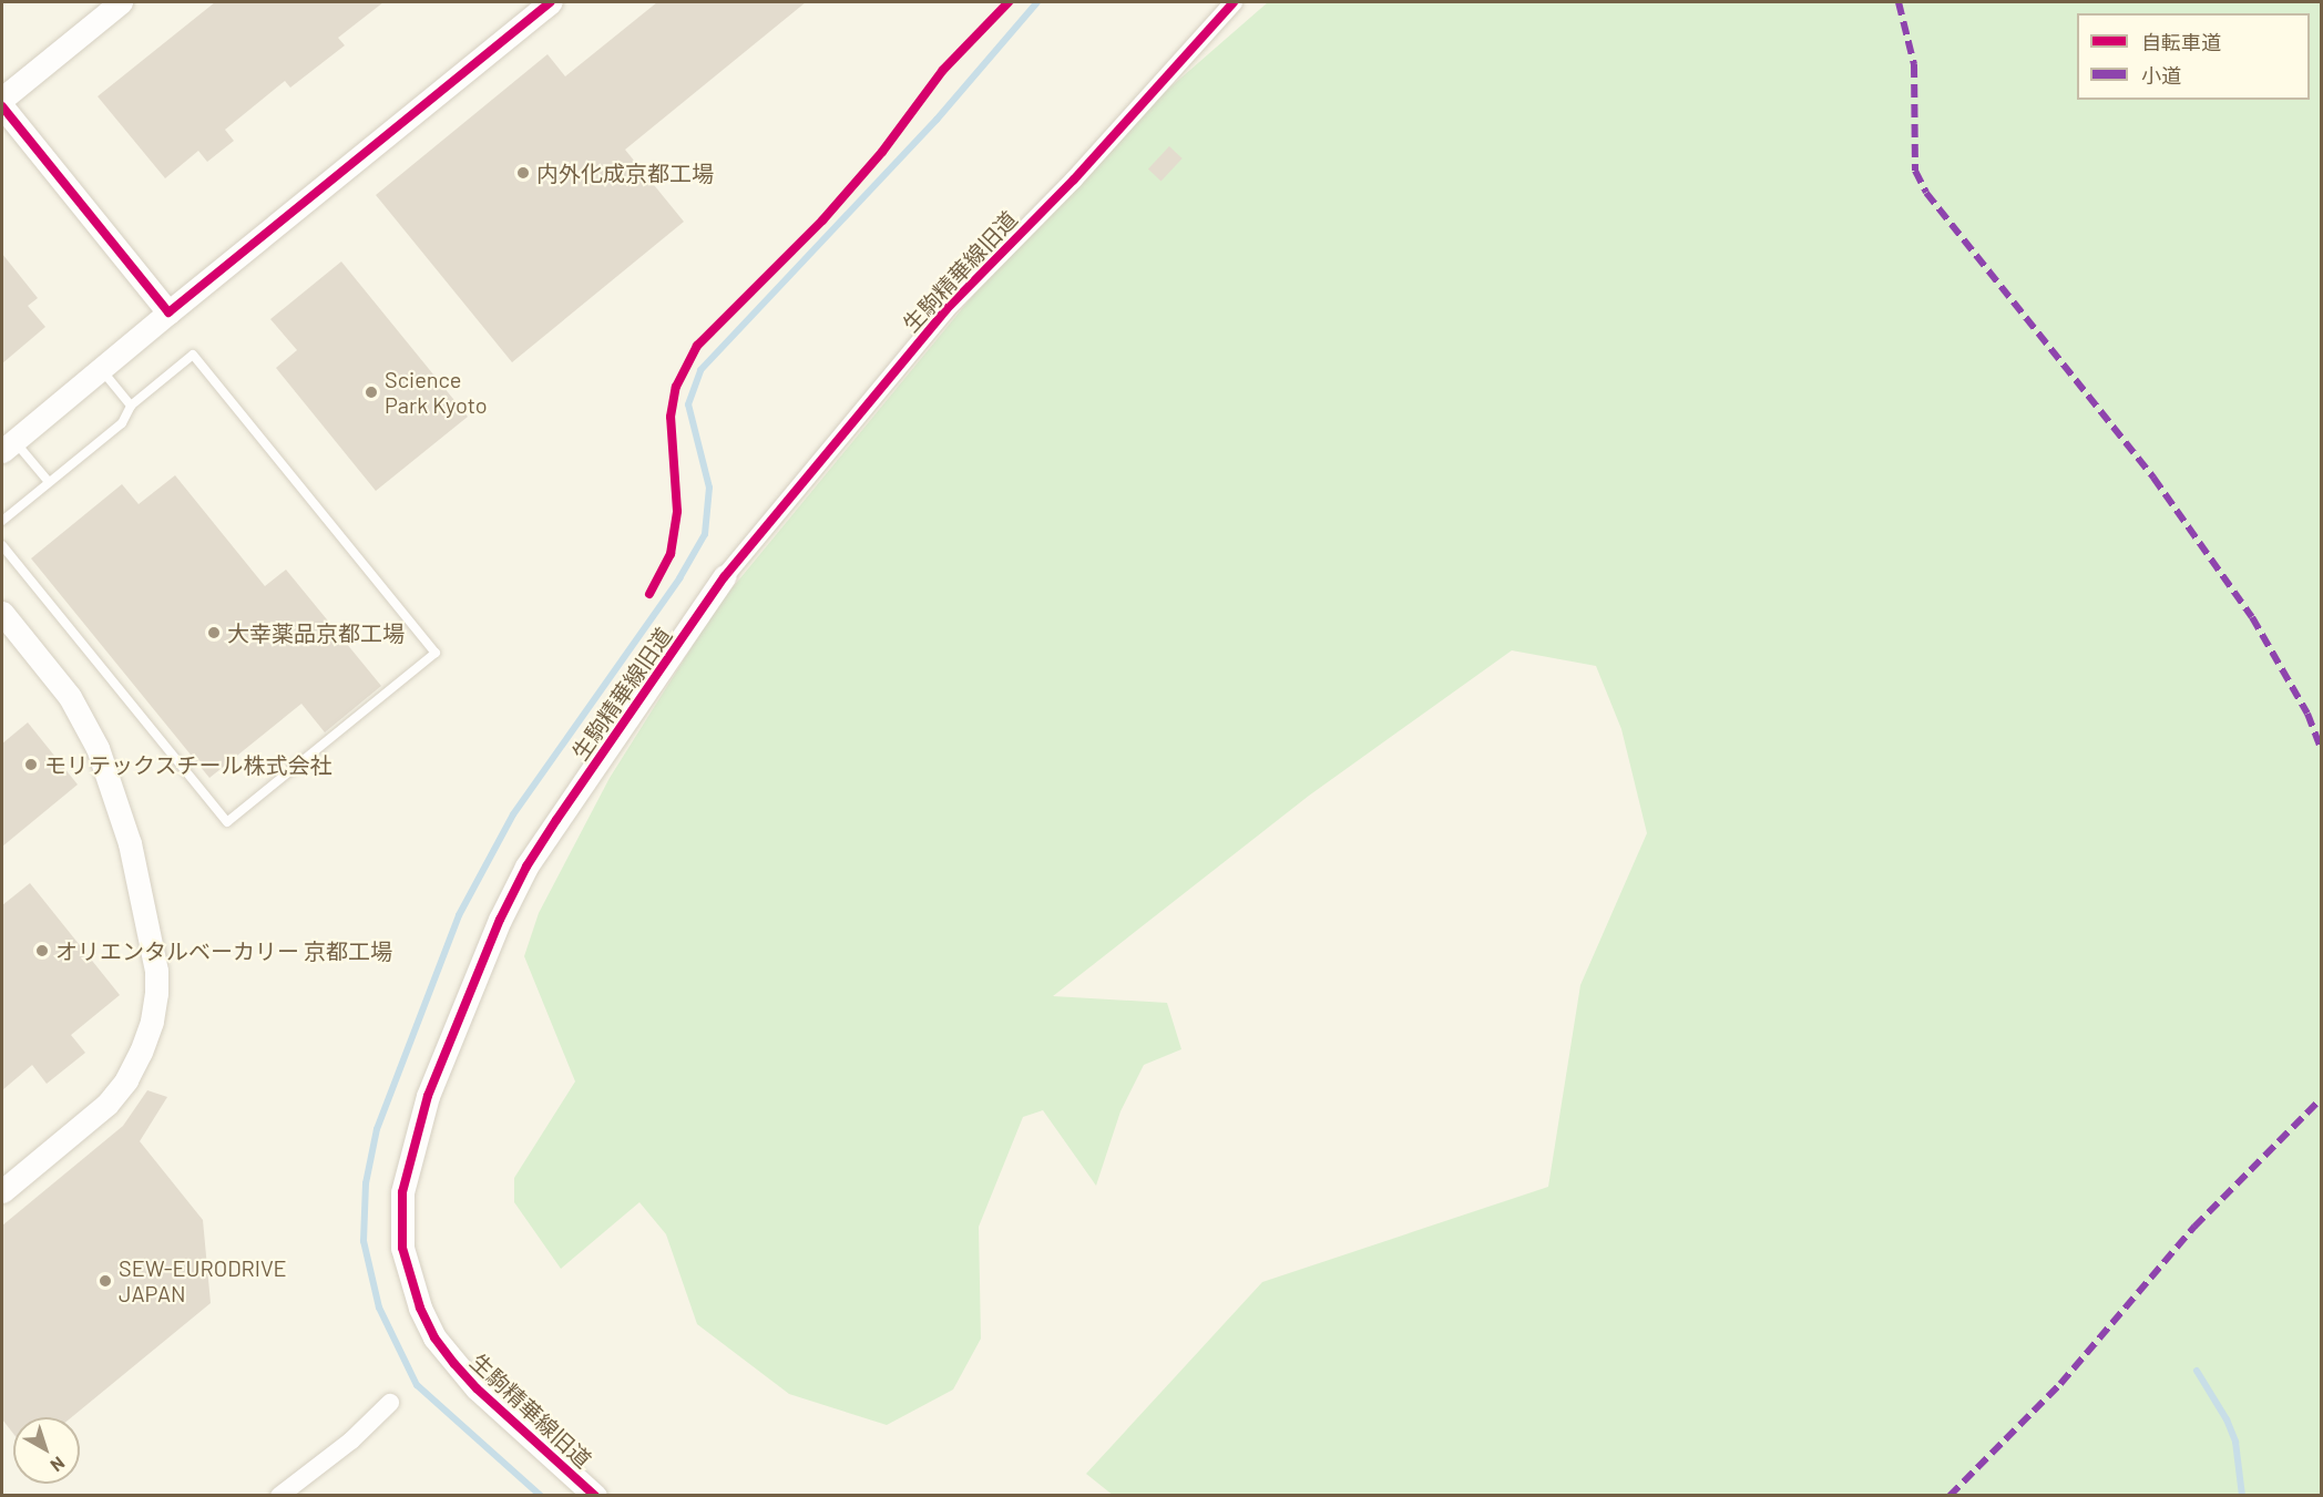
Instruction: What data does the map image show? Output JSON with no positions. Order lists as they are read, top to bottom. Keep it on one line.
{"streets":{"street":["生駒精華線旧道"]},"places":["内外化成京都工場","Science Park Kyoto","大幸薬品京都工場","モリテックスチール株式会社","オリエンタルベーカリー 京都工場","SEW-EURODRIVE JAPAN"],"legend":["自転車道","小道"],"north":"bottom right"}
